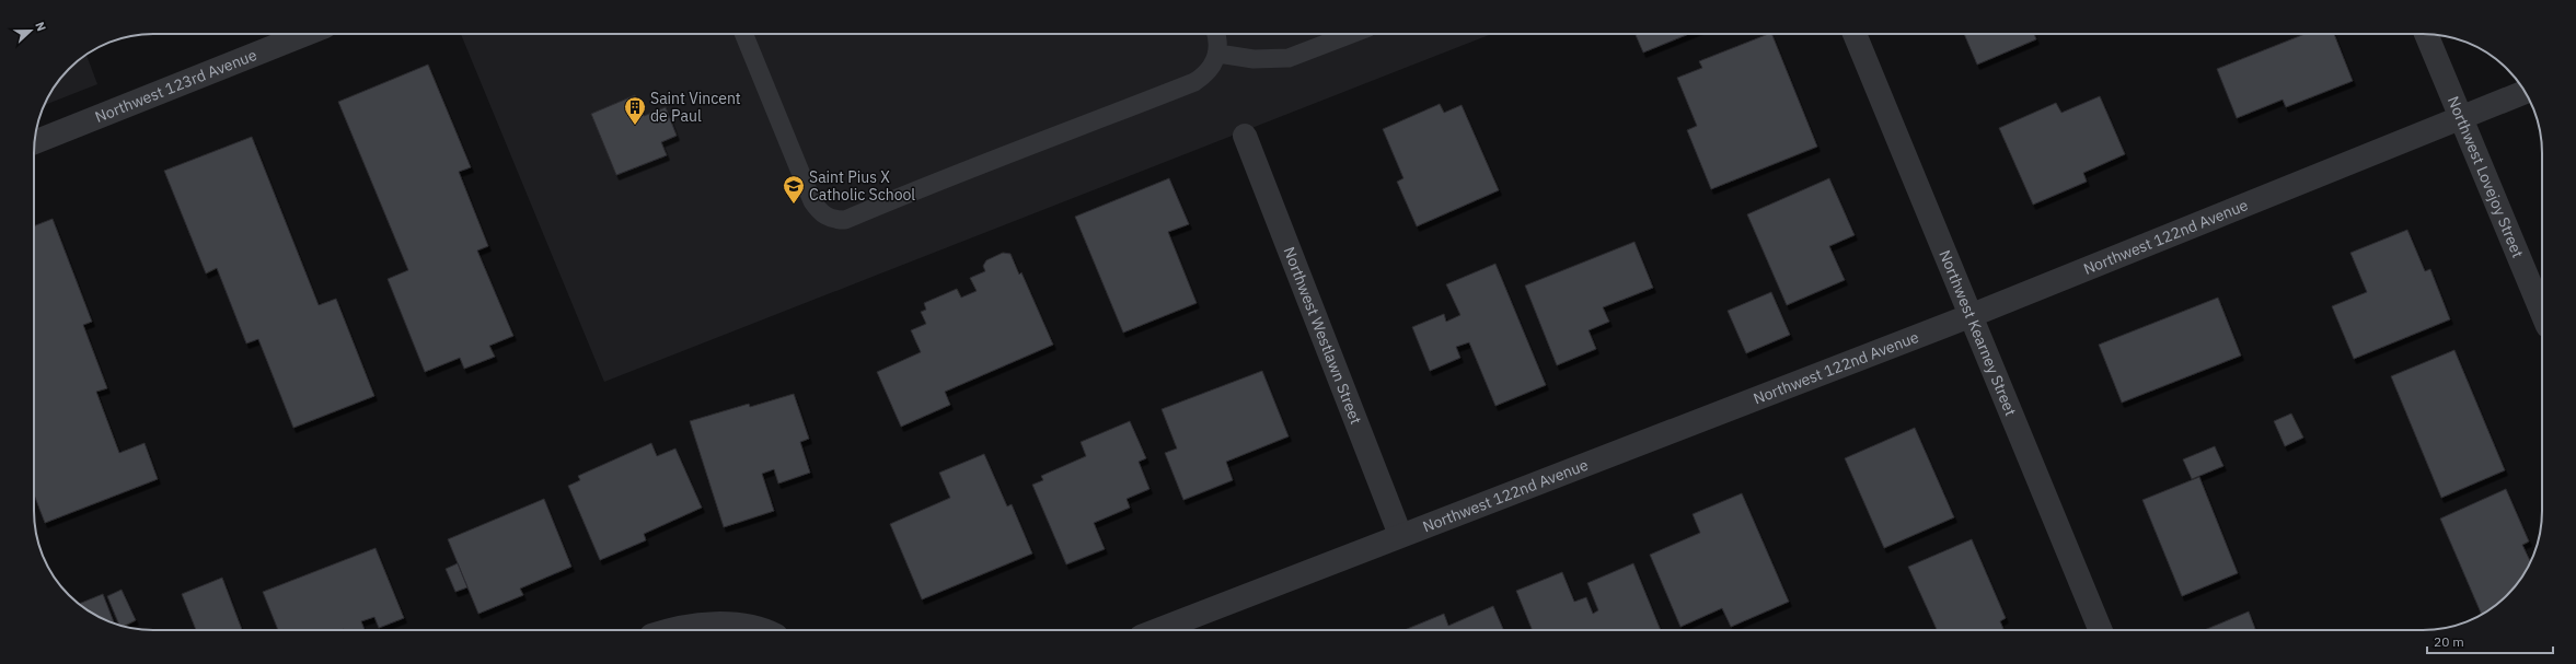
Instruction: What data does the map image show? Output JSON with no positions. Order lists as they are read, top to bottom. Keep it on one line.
{"streets":{"street":["Northwest 123rd Avenue","Northwest Lovejoy Street","Northwest 122nd Avenue","Northwest Kearney Street","Northwest Westlawn Street"]},"crossings":[["Northwest Lovejoy Street","Northwest 122nd Avenue"],["Northwest 122nd Avenue","Northwest Kearney Street"],["Northwest 122nd Avenue","Northwest Westlawn Street"]],"places":{"building":["Saint Vincent de Paul"],"school or university":["Saint Pius X Catholic School"]},"scale_bar":"20 m","north":"right"}
